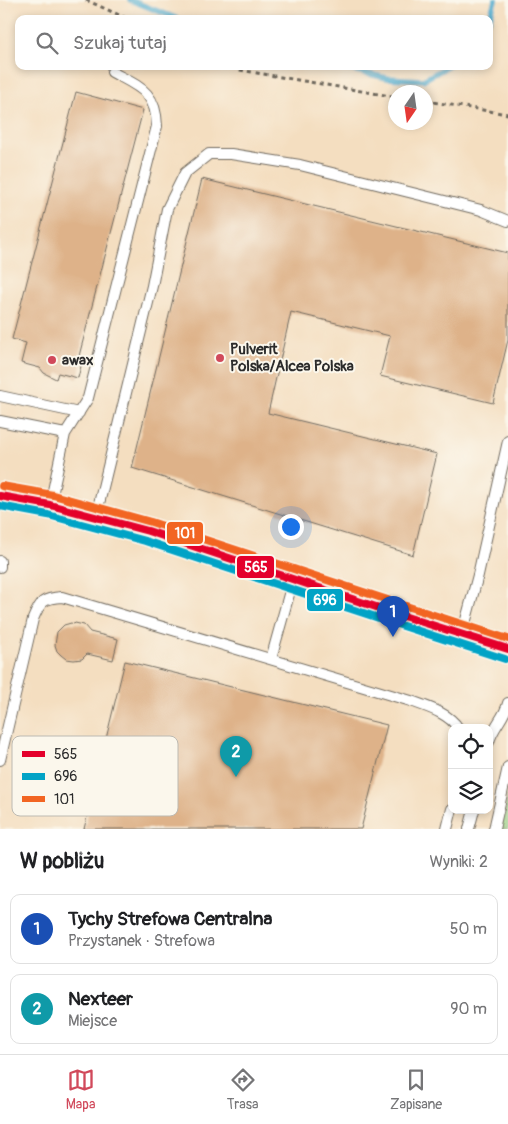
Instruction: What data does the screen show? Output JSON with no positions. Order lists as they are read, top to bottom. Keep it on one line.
{"places":["Pulverit Polska/Alcea Polska","awax"],"lines":["transit line 101","transit line 565","transit line 696"],"legend":["565","696","101"],"north":"bottom","page":{"search":"Szukaj tutaj","pins":["1","2"],"heading":["W pobliżu","Wyniki: 2"],"list":[{"mark":"1","name":"Tychy Strefowa Centralna","note":"Przystanek · Strefowa","value":"50 m"},{"mark":"2","name":"Nexteer","note":"Miejsce","value":"90 m"}],"nav":["Mapa","Trasa","Zapisane"]}}
